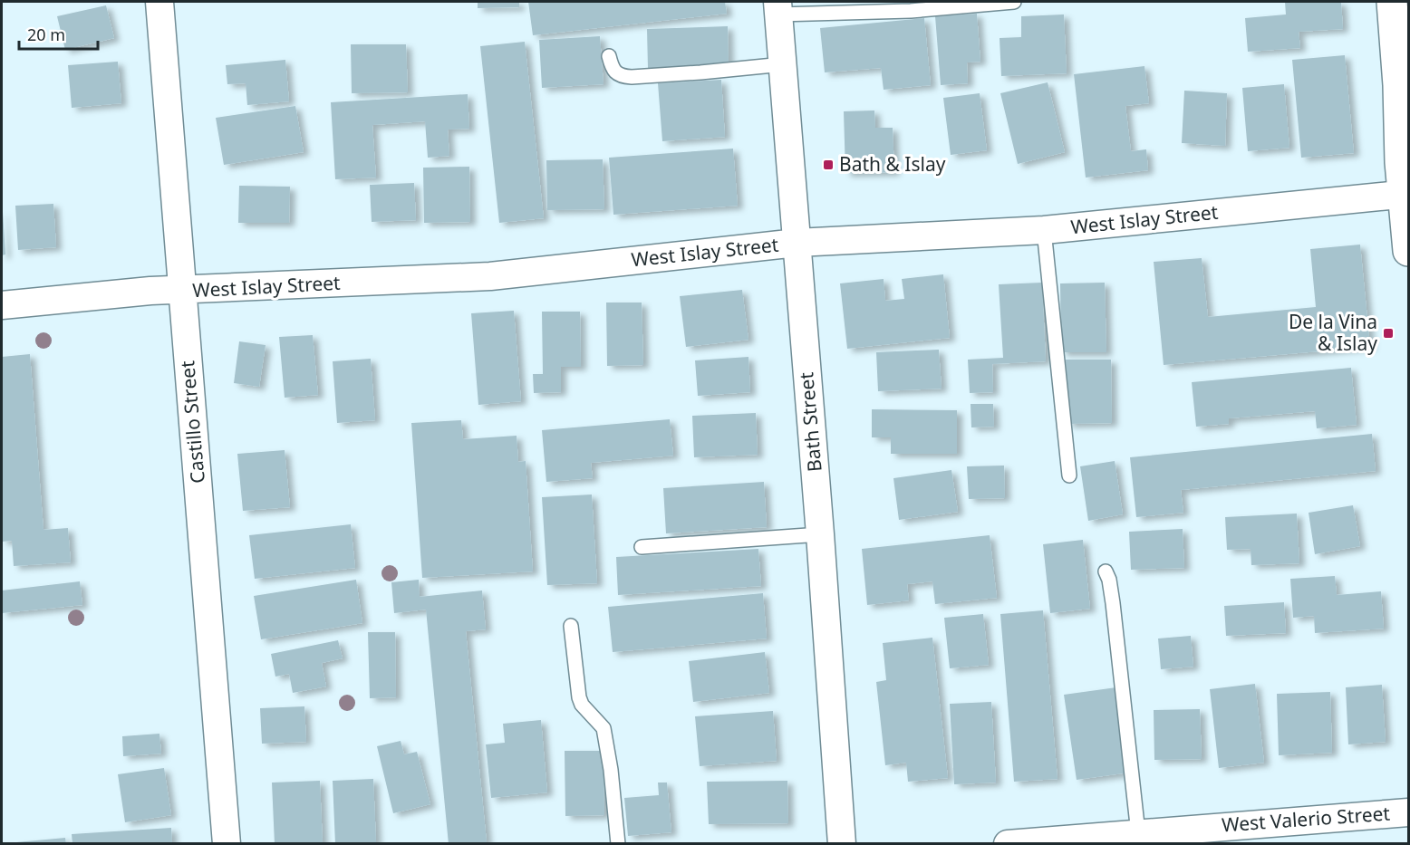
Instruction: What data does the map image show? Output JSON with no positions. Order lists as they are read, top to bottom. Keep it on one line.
{"streets":{"street":["West Islay Street","Castillo Street","Bath Street","West Valerio Street"]},"crossings":[["West Islay Street","Castillo Street"],["West Islay Street","Bath Street"]],"places":{"transit":["Bath & Islay","De la Vina & Islay"]},"scale_bar":"20 m"}
